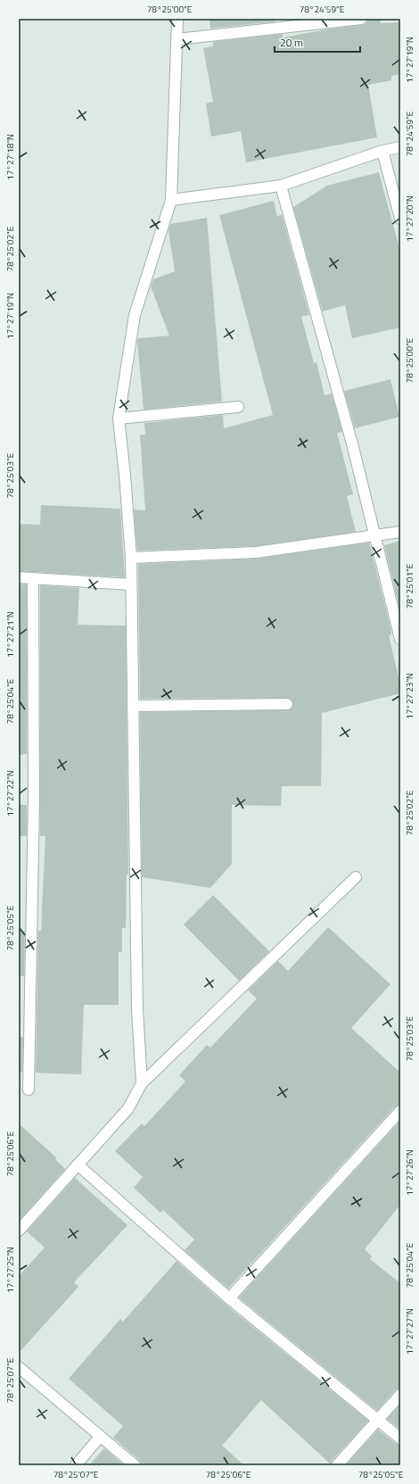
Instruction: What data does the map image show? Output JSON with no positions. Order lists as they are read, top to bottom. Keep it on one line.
{"scale_bar":"20 m","coordinates":["78°25'00\"E","78°24'59\"E","17°27'19\"N","17°27'18\"N","17°27'20\"N","78°25'02\"E","78°25'03\"E","78°25'01\"E","17°27'21\"N","17°27'23\"N","78°25'04\"E","17°27'22\"N","78°25'05\"E","78°25'06\"E","17°27'26\"N","17°27'25\"N","17°27'27\"N","78°25'07\"E"]}
